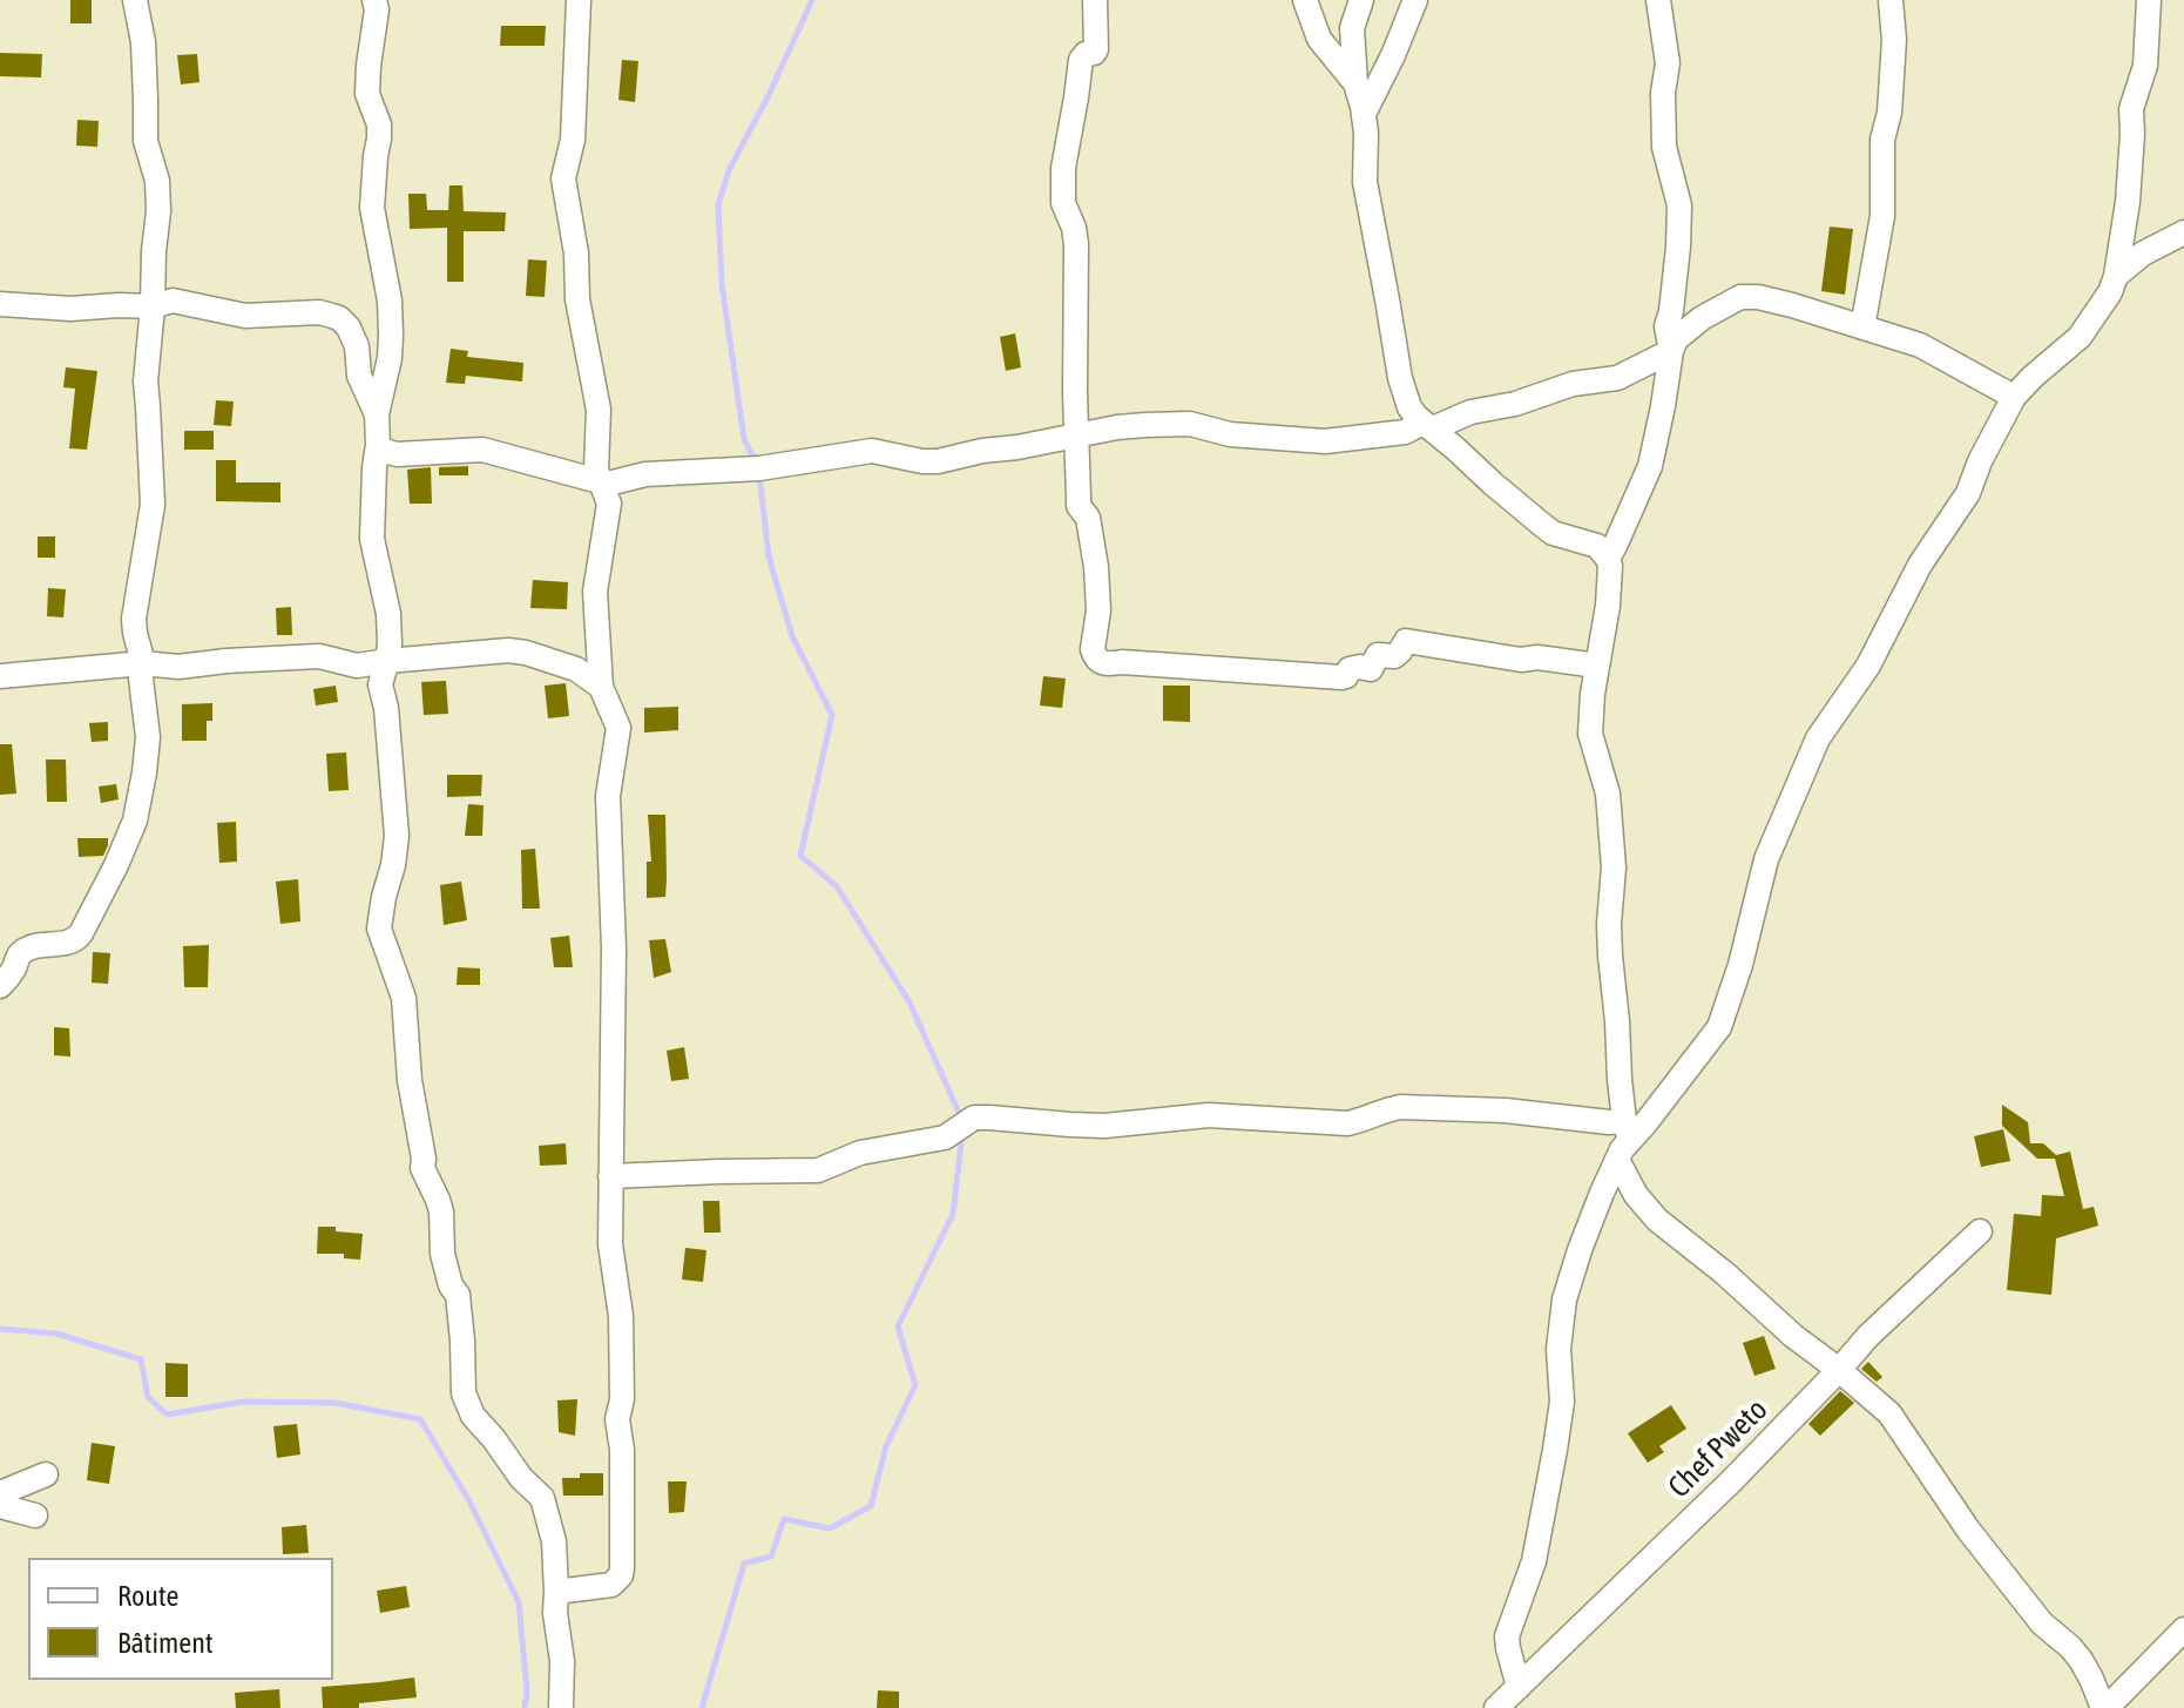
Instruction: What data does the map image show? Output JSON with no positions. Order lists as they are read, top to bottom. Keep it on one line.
{"streets":{"street":["Chef Pweto"]},"legend":["Route","Bâtiment"]}
